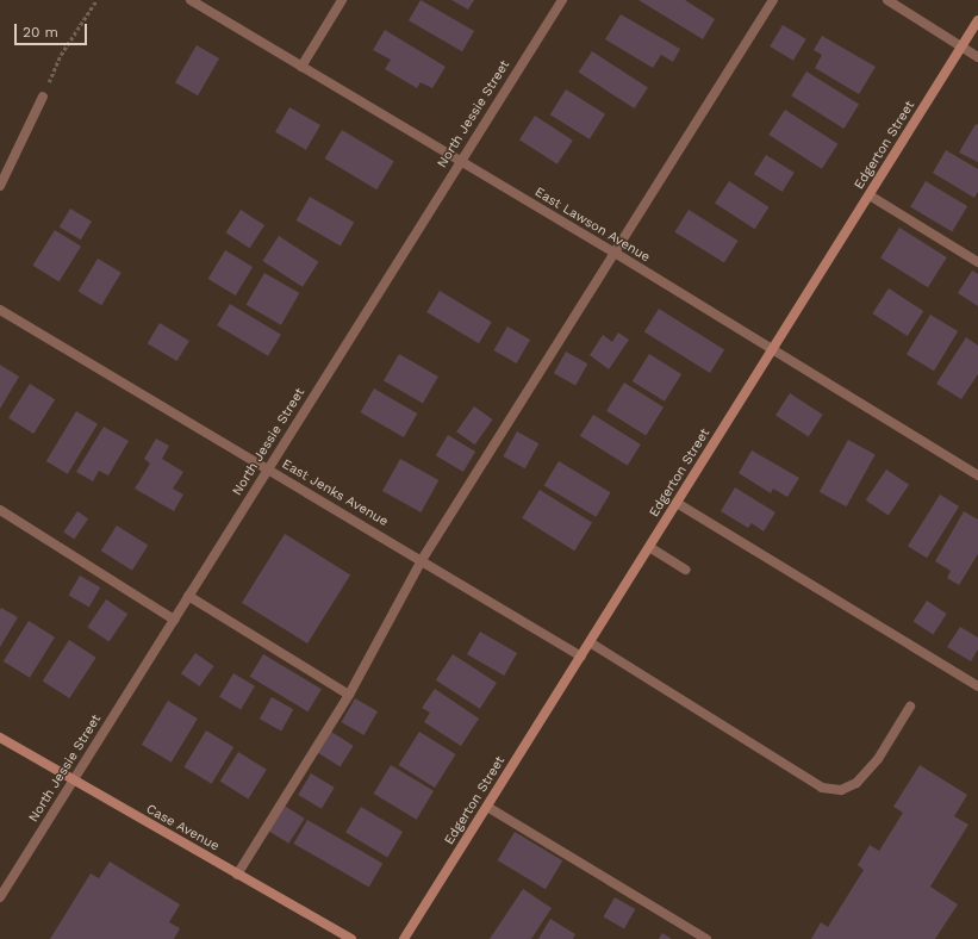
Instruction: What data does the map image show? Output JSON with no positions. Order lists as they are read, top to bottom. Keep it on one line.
{"streets":{"street":["North Jessie Street","Edgerton Street","East Lawson Avenue","East Jenks Avenue","Case Avenue"]},"crossings":[["North Jessie Street","East Lawson Avenue"],["North Jessie Street","East Jenks Avenue"],["North Jessie Street","Case Avenue"],["Edgerton Street","East Lawson Avenue"],["Edgerton Street","East Jenks Avenue"]],"scale_bar":"20 m"}
